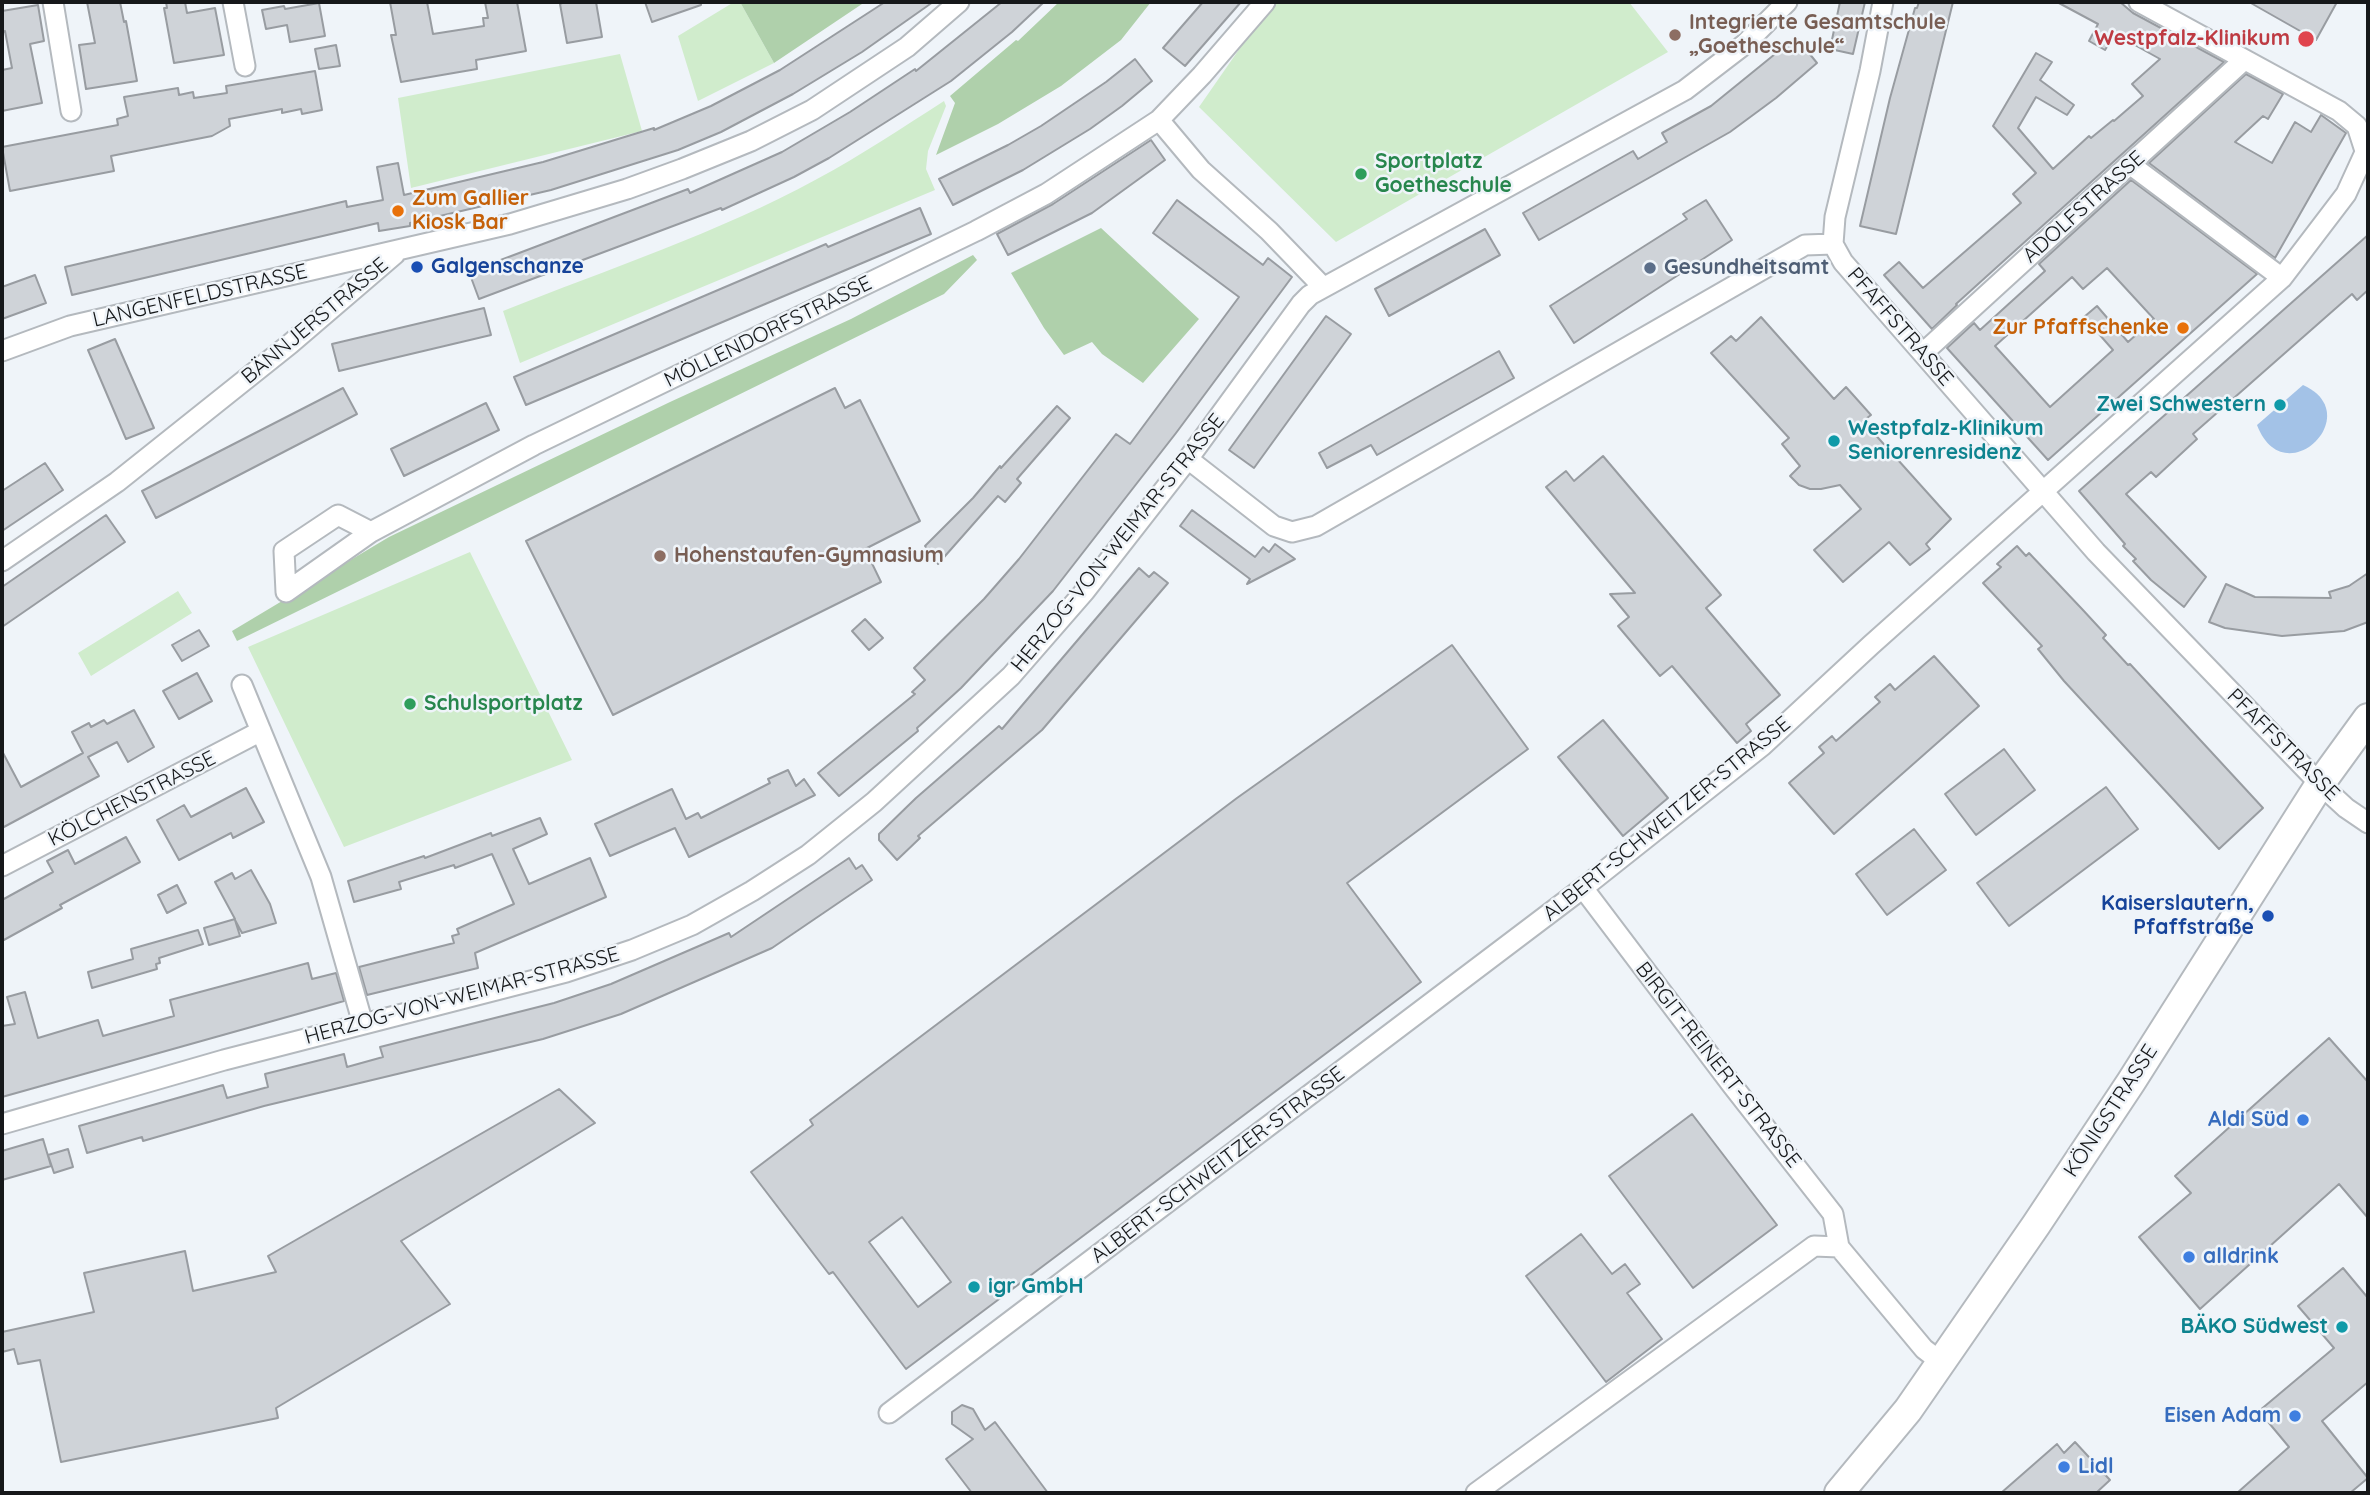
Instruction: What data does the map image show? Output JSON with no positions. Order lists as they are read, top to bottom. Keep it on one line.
{"streets":{"main road":["KÖNIGSTRASSE"],"street":["ADOLFSTRASSE","LANGENFELDSTRASSE","BÄNNJERSTRASSE","PFAFFSTRASSE","MÖLLENDORFSTRASSE","HERZOG-VON-WEIMAR-STRASSE","KÖLCHENSTRASSE","ALBERT-SCHWEITZER-STRASSE","BIRGIT-REINERT-STRASSE"]},"crossings":[["ADOLFSTRASSE","PFAFFSTRASSE"],["LANGENFELDSTRASSE","BÄNNJERSTRASSE"],["PFAFFSTRASSE","ALBERT-SCHWEITZER-STRASSE"],["PFAFFSTRASSE","KÖNIGSTRASSE"],["ALBERT-SCHWEITZER-STRASSE","BIRGIT-REINERT-STRASSE"],["BIRGIT-REINERT-STRASSE","KÖNIGSTRASSE"]],"places":["Integrierte Gesamtschule „Goetheschule“","Westpfalz-Klinikum","Sportplatz Goetheschule","Zum Gallier Kiosk Bar","Galgenschanze","Gesundheitsamt","Zur Pfaffschenke","Zwei Schwestern","Westpfalz-Klinikum Seniorenresidenz","Hohenstaufen-Gymnasium","Schulsportplatz","Kaiserslautern, Pfaffstraße","Aldi Süd","alldrink","igr GmbH","BÄKO Südwest","Eisen Adam","Lidl"]}
